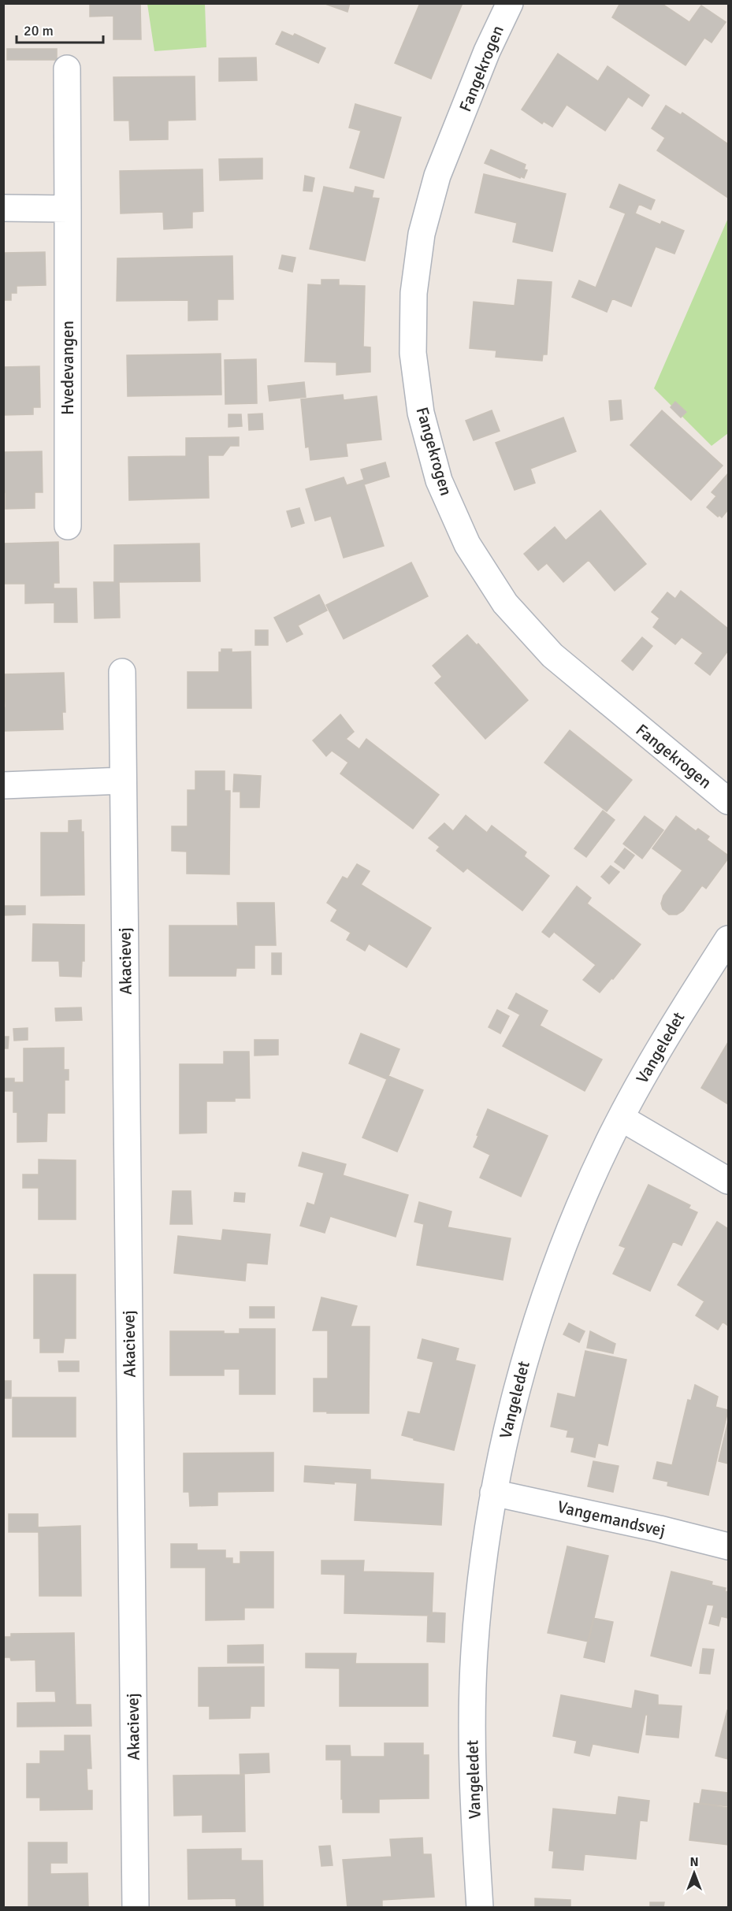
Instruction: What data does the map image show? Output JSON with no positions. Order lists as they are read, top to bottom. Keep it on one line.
{"streets":{"street":["Fangekrogen","Hvedevangen","Akacievej","Vangeledet","Vangemandsvej"]},"crossings":[["Vangeledet","Vangemandsvej"]],"scale_bar":"20 m","north":"top"}
